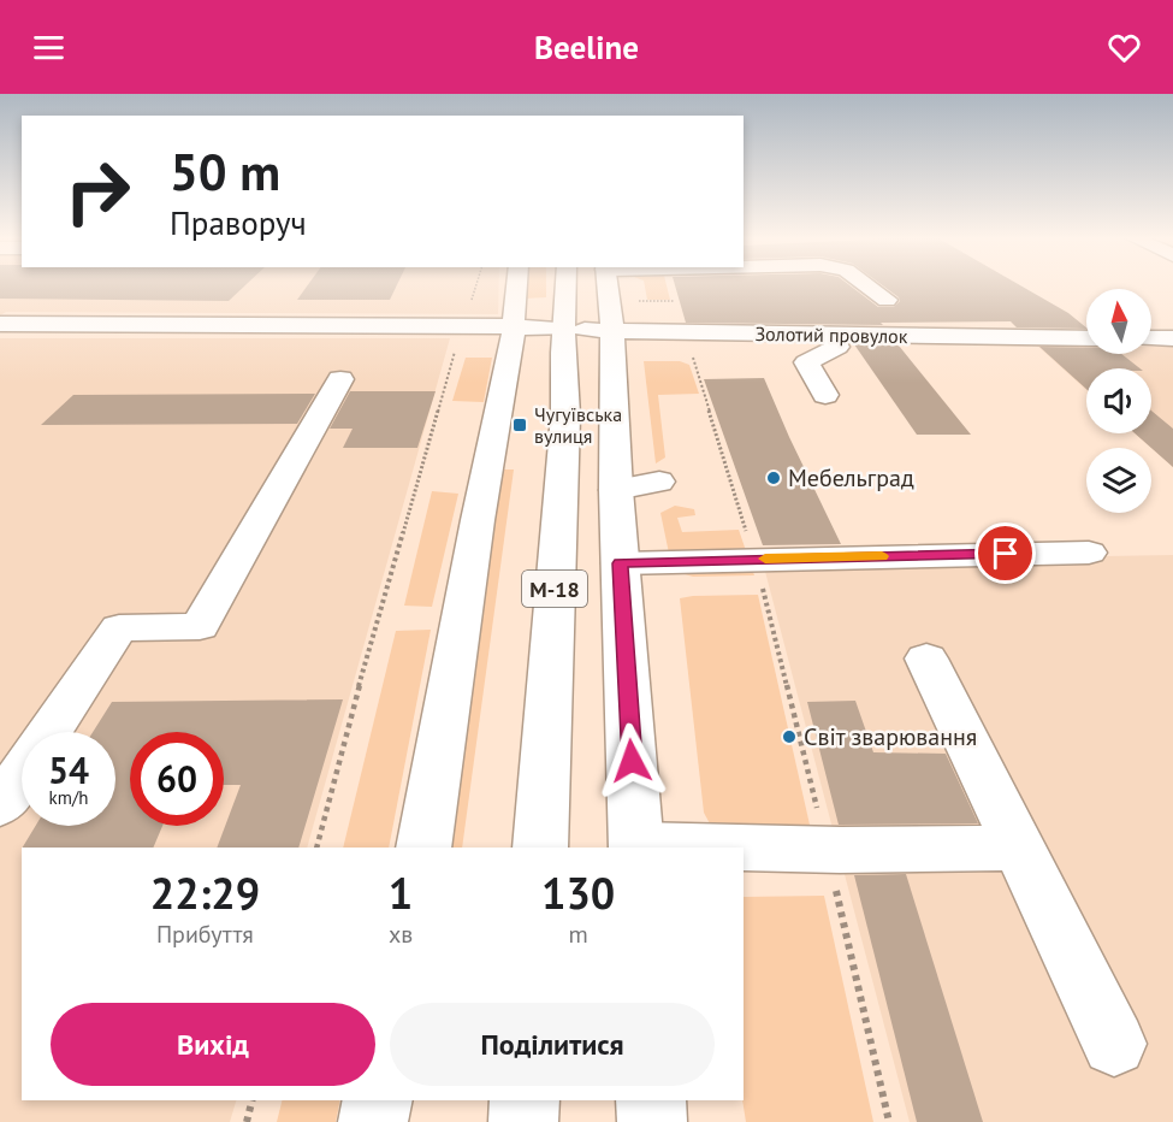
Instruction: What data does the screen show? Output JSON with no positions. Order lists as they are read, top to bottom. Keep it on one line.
{"streets":{"main road":["Золотий провулок","М-18"]},"crossings":[["Золотий провулок","М-18"]],"places":{"transit":["Чугуївська вулиця"],"other":["Мебельград","Світ зварювання"]},"north":"top","page":{"header":"Beeline","turn":["50 m","Праворуч"],"speed":"54 km/h","limit":"60","eta":["22:29","Прибуття","1","хв","130","m"],"buttons":["Вихід","Поділитися"]}}
